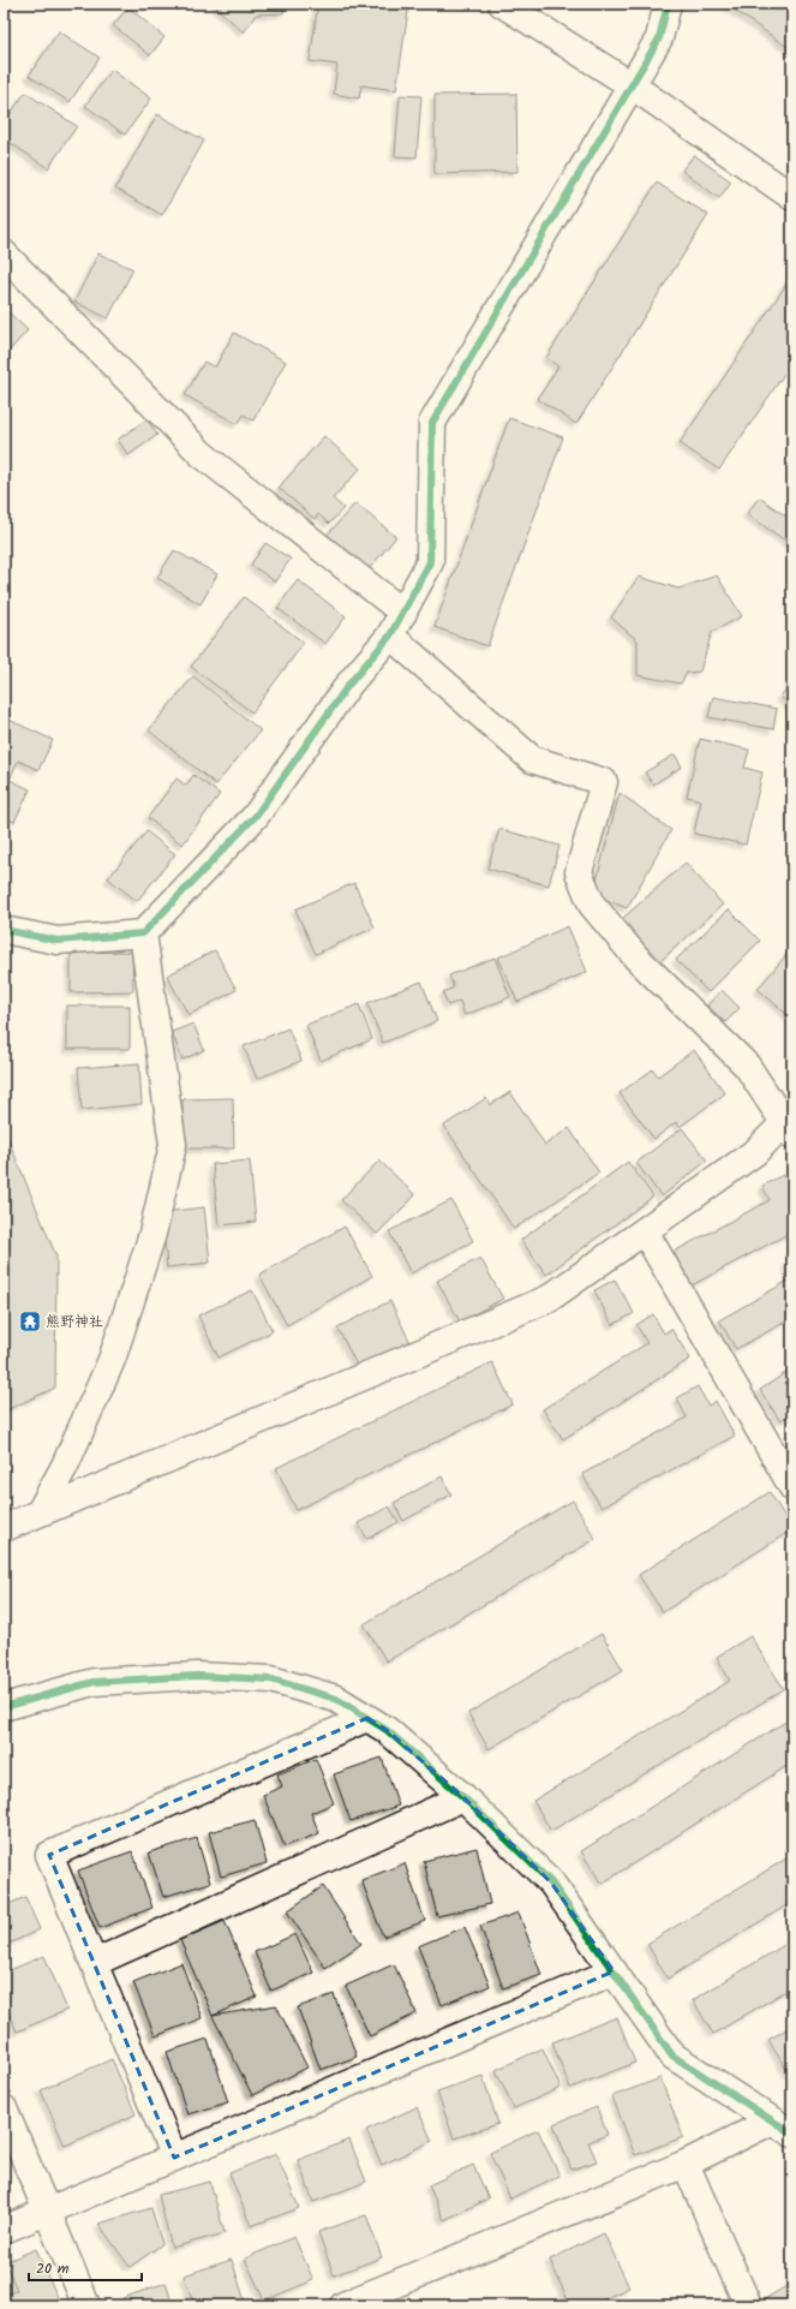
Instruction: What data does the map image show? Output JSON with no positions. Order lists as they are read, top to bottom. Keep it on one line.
{"places":{"temple":["熊野神社"]},"scale_bar":"20 m"}
